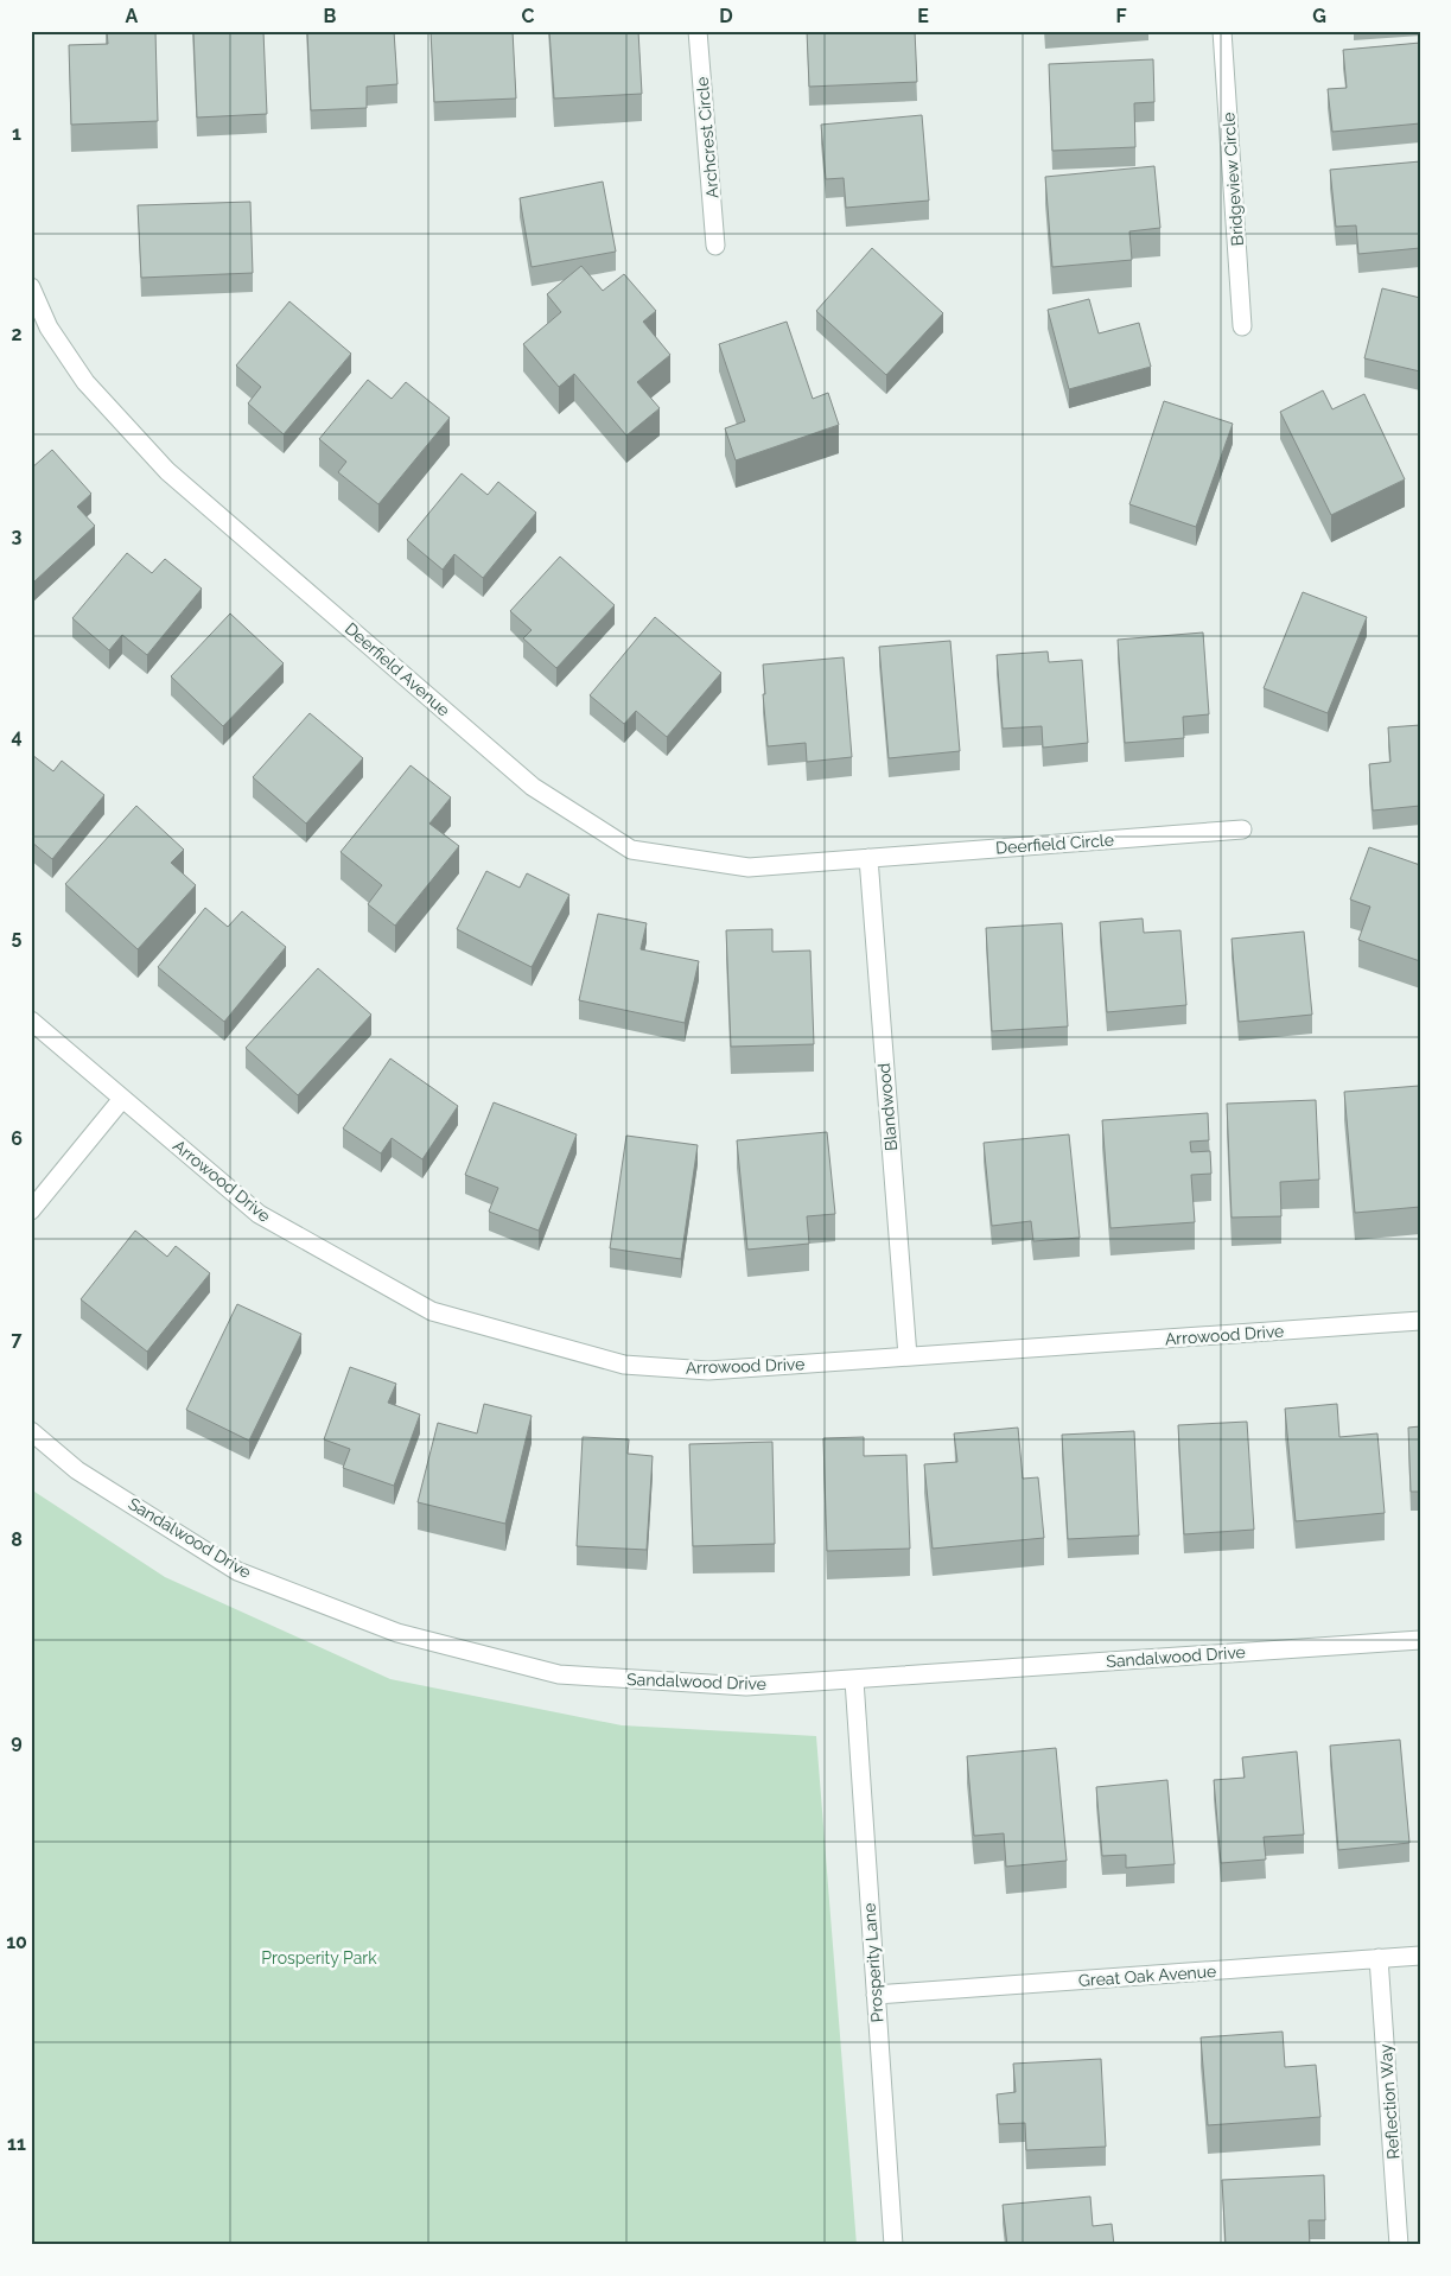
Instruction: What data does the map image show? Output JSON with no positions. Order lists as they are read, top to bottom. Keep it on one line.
{"streets":{"street":["Archcrest Circle","Bridgeview Circle","Deerfield Avenue","Deerfield Circle","Blandwood","Arrowood Drive","Sandalwood Drive","Prosperity Lane","Great Oak Avenue","Reflection Way"]},"crossings":[["Deerfield Avenue","Deerfield Circle"],["Deerfield Avenue","Blandwood"],["Deerfield Circle","Blandwood"],["Blandwood","Arrowood Drive"],["Sandalwood Drive","Prosperity Lane"],["Prosperity Lane","Great Oak Avenue"],["Great Oak Avenue","Reflection Way"]],"parks":["Prosperity Park"],"grid":{"columns":["A","B","C","D","E","F","G"],"rows":["1","2","3","4","5","6","7","8","9","10","11"]}}
